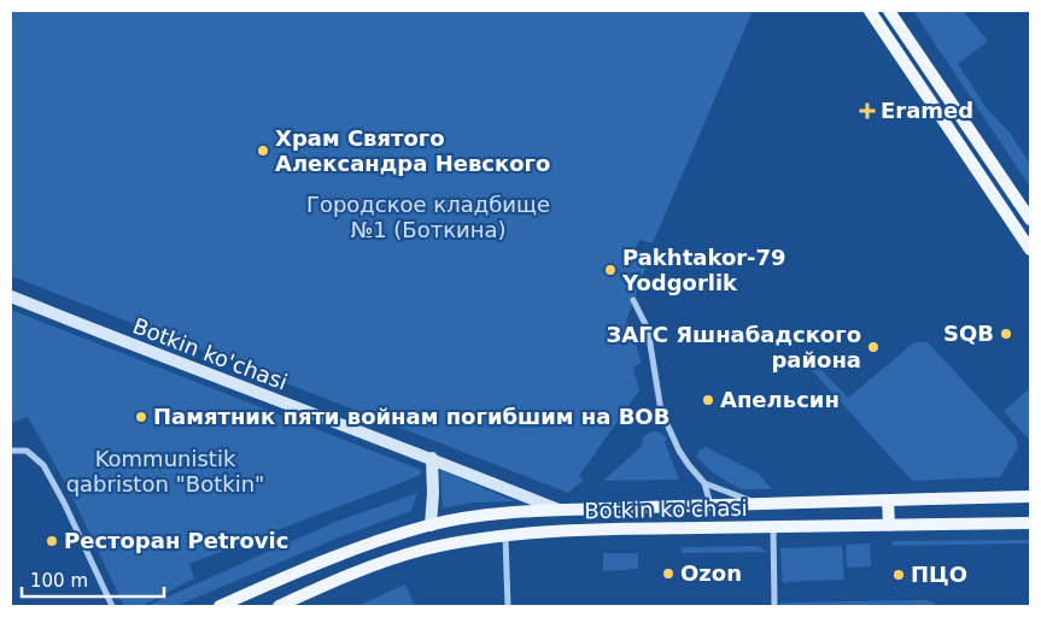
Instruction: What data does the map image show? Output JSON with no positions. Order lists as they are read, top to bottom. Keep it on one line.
{"streets":{"main road":["Botkin ko'chasi"]},"parks":["Городское кладбище №1 (Боткина)","Kommunistik qabriston \"Botkin\""],"places":{"health":["Eramed"],"other":["Храм Святого Александра Невского","Pakhtakor-79 Yodgorlik","SQB","ЗАГС Яшнабадского района","Апельсин","Памятник пяти войнам погибшим на ВОВ","Ресторан Petrovic","Ozon","ПЦО"]},"scale_bar":"100 m"}
